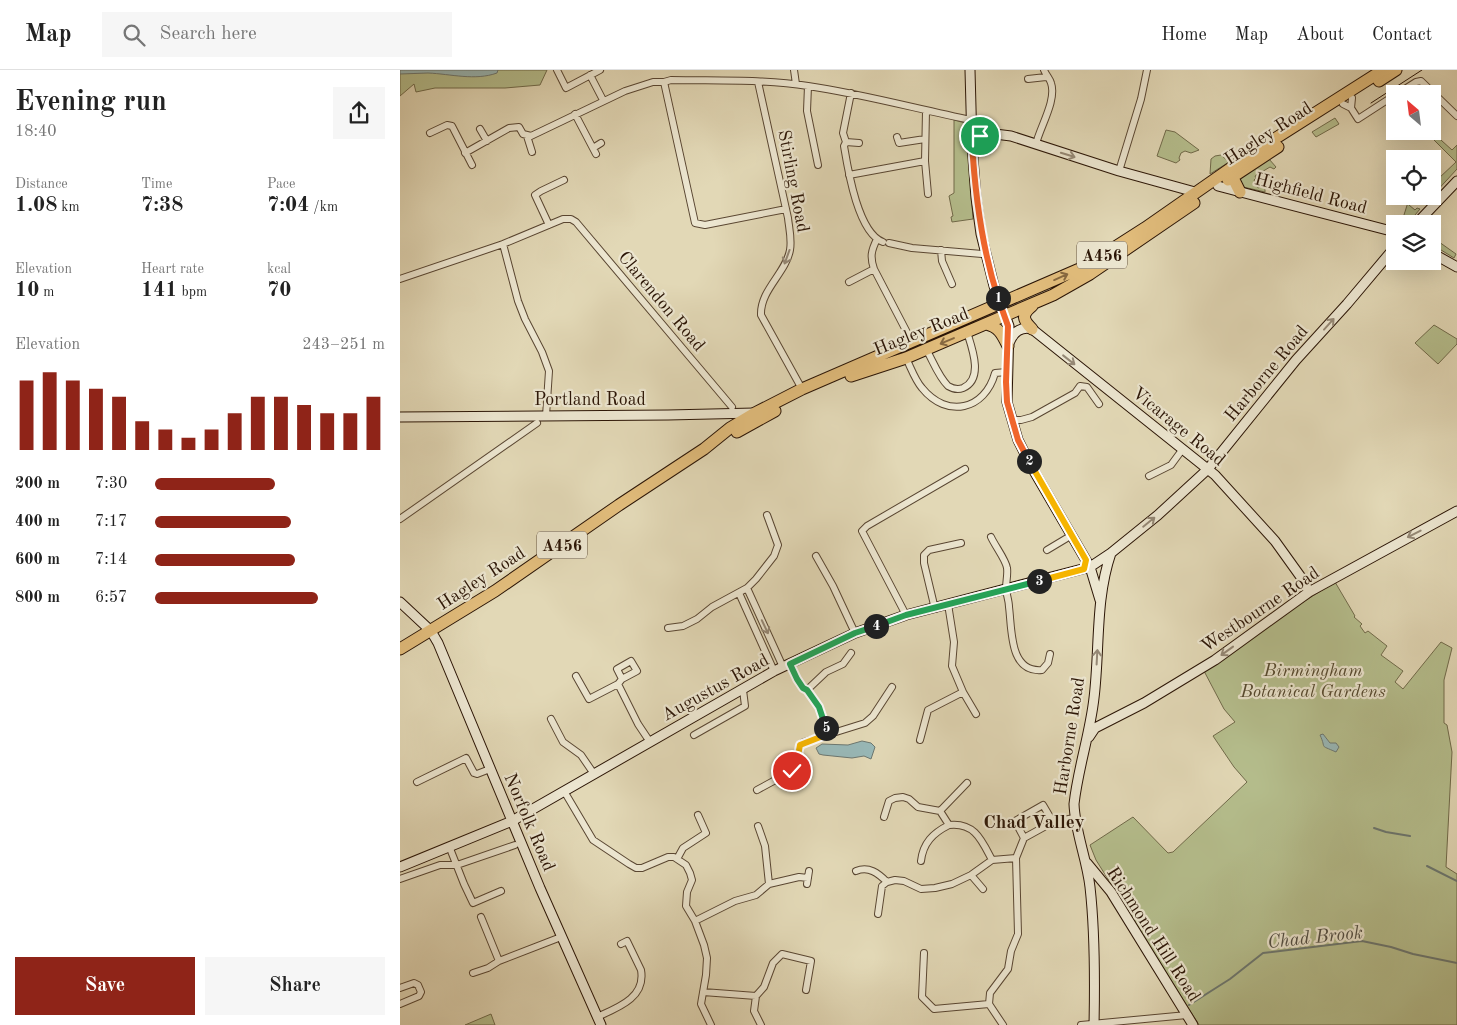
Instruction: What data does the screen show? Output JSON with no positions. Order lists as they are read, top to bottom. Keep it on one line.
{"streets":{"highway":["Hagley Road","A456"],"main road":["Highfield Road","Harborne Road","Portland Road","Vicarage Road","Westbourne Road","Augustus Road","Norfolk Road","Richmond Hill Road"],"street":["Stirling Road","Clarendon Road"]},"crossings":[["Hagley Road","Stirling Road"],["Hagley Road","Highfield Road"],["Hagley Road","Portland Road"],["Hagley Road","Norfolk Road"],["Harborne Road","Vicarage Road"],["Harborne Road","Westbourne Road"],["Harborne Road","Augustus Road"],["Harborne Road","Richmond Hill Road"],["Vicarage Road","Westbourne Road"],["Augustus Road","Norfolk Road"]],"one_way":["Stirling Road","Harborne Road","Westbourne Road"],"districts":["Chad Valley"],"water":["Chad Brook"],"parks":["Birmingham Botanical Gardens"],"north":"top left","page":{"header":"Map","search":"Search here","nav":["Home","Map","About","Contact"],"heading":["Evening run","18:40"],"stats":[["Distance","1.08 km"],["Time","7:38"],["Pace","7:04 /km"],["Elevation","10 m"],["Heart rate","141 bpm"],["kcal","70"]],"pins":["1","2","3","4","5"],"chart":["Elevation","243–251 m"],"list":[{"name":"200 m","note":"7:30"},{"name":"400 m","note":"7:17"},{"name":"600 m","note":"7:14"},{"name":"800 m","note":"6:57"}],"buttons":["Save","Share"]}}
